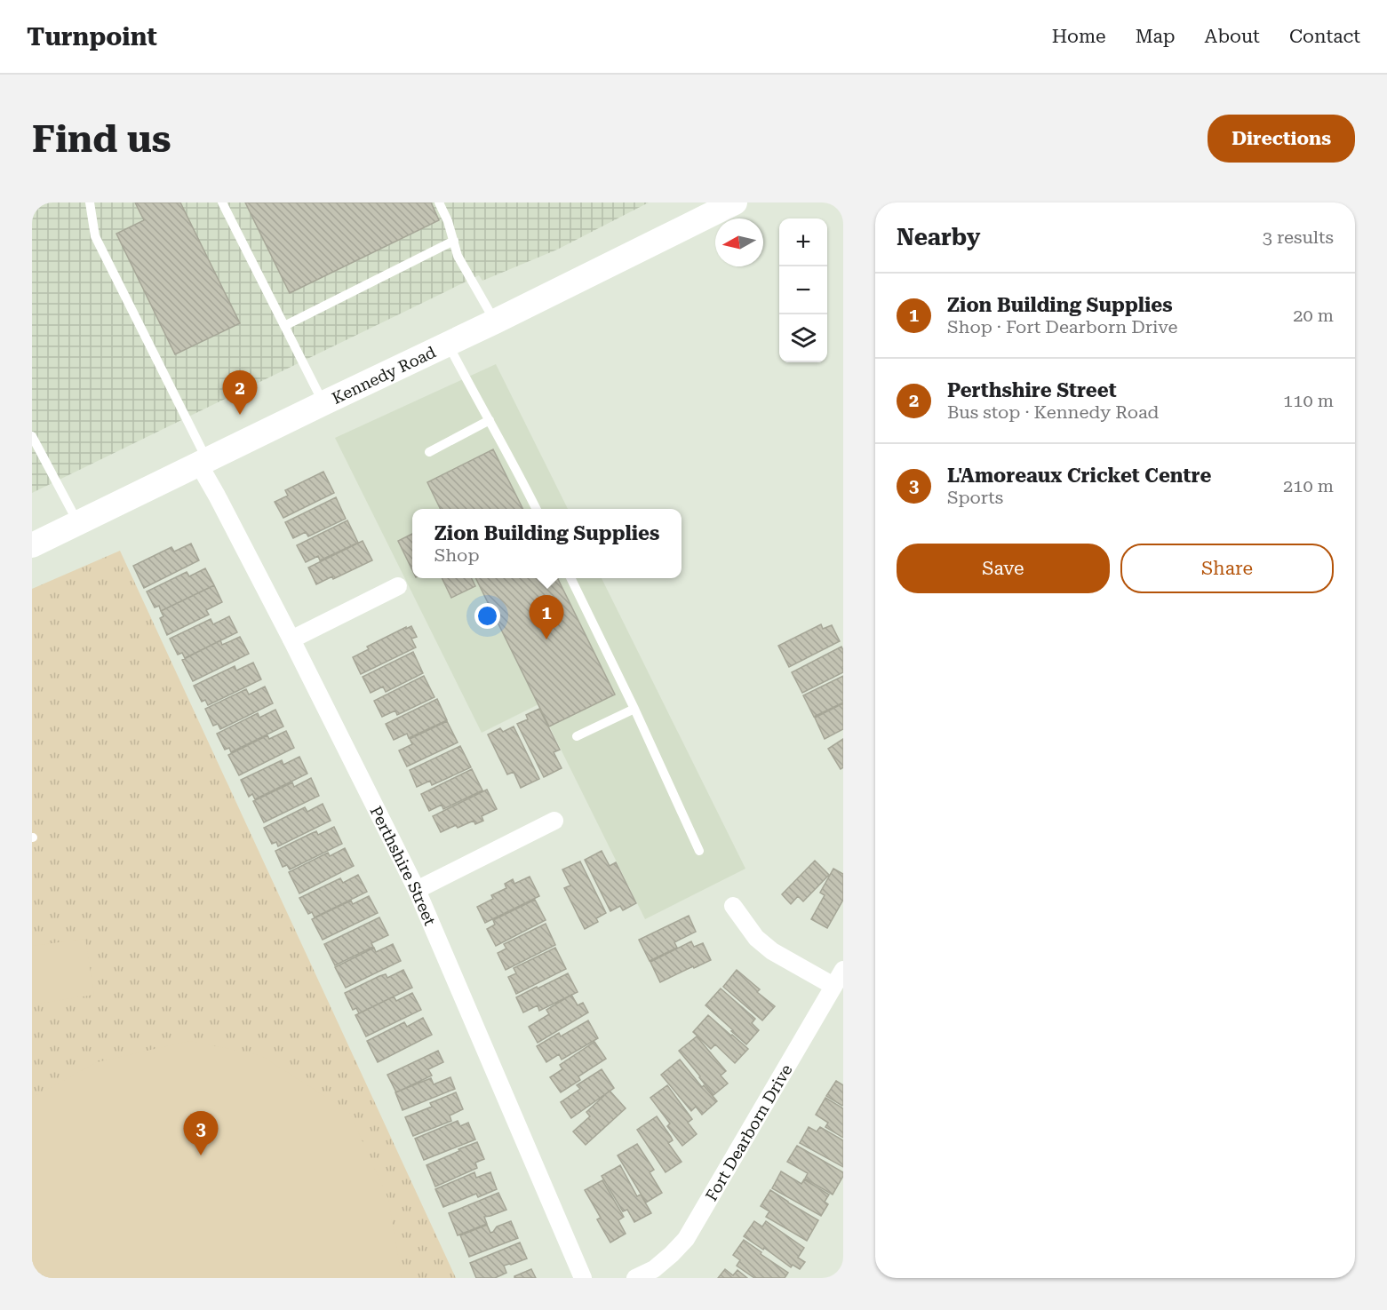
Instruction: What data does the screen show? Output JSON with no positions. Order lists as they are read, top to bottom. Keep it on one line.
{"streets":{"main road":["Kennedy Road"],"street":["Perthshire Street","Fort Dearborn Drive"]},"crossings":[["Kennedy Road","Perthshire Street"]],"north":"left","page":{"header":"Turnpoint","nav":["Home","Map","About","Contact"],"buttons":["Directions",["Save","Share"]],"title":"Find us","heading":["Nearby","3 results"],"map_buttons":["+","−"],"list":[{"mark":"1","name":"Zion Building Supplies","note":"Shop · Fort Dearborn Drive","value":"20 m"},{"mark":"2","name":"Perthshire Street","note":"Bus stop · Kennedy Road","value":"110 m"},{"mark":"3","name":"L'Amoreaux Cricket Centre","note":"Sports","value":"210 m"}],"pins":["2","1","3"],"popup":["Zion Building Supplies","Shop"]}}
